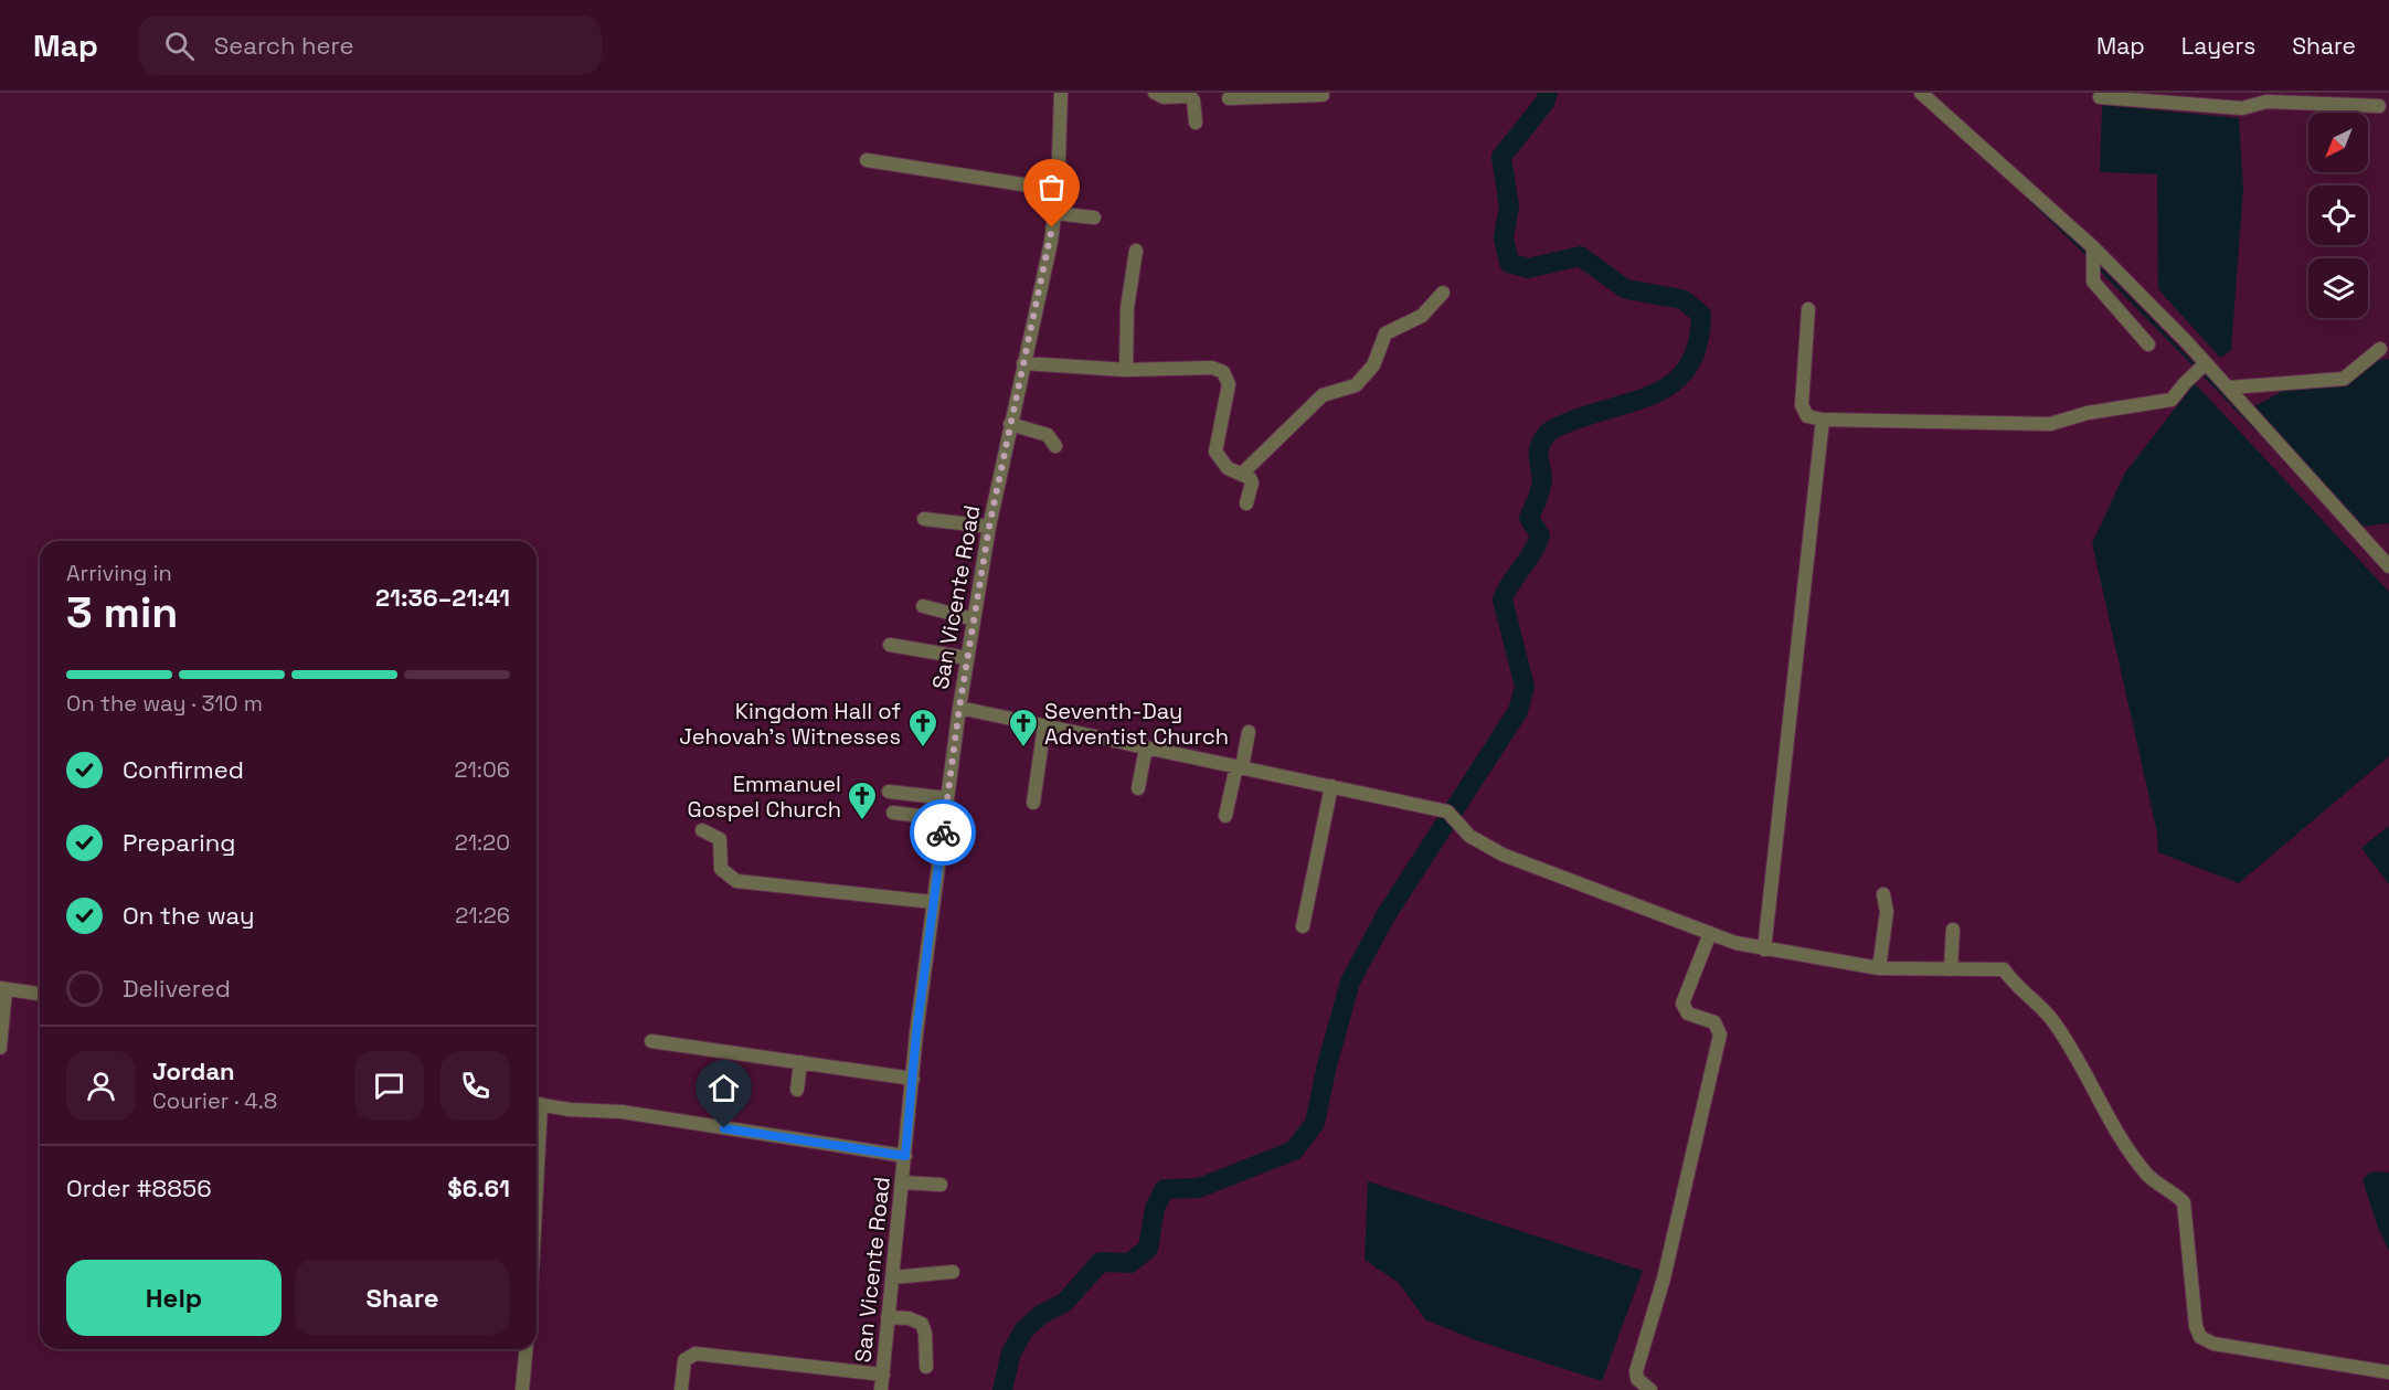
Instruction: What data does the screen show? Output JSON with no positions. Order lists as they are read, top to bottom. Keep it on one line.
{"streets":{"street":["San Vicente Road"]},"places":{"church":["Kingdom Hall of Jehovah's Witnesses","Seventh-Day Adventist Church","Emmanuel Gospel Church"]},"north":"bottom left","page":{"header":"Map","search":"Search here","nav":["Map","Layers","Share"],"heading":["3 min","Arriving in","21:36–21:41"],"panel":["Jordan","Courier · 4.8","Order #8856","$6.61"],"bar":"On the way · 310 m","list":[["Confirmed","21:06"],["Preparing","21:20"],["On the way","21:26"],"Delivered"],"buttons":["Help","Share"]}}
